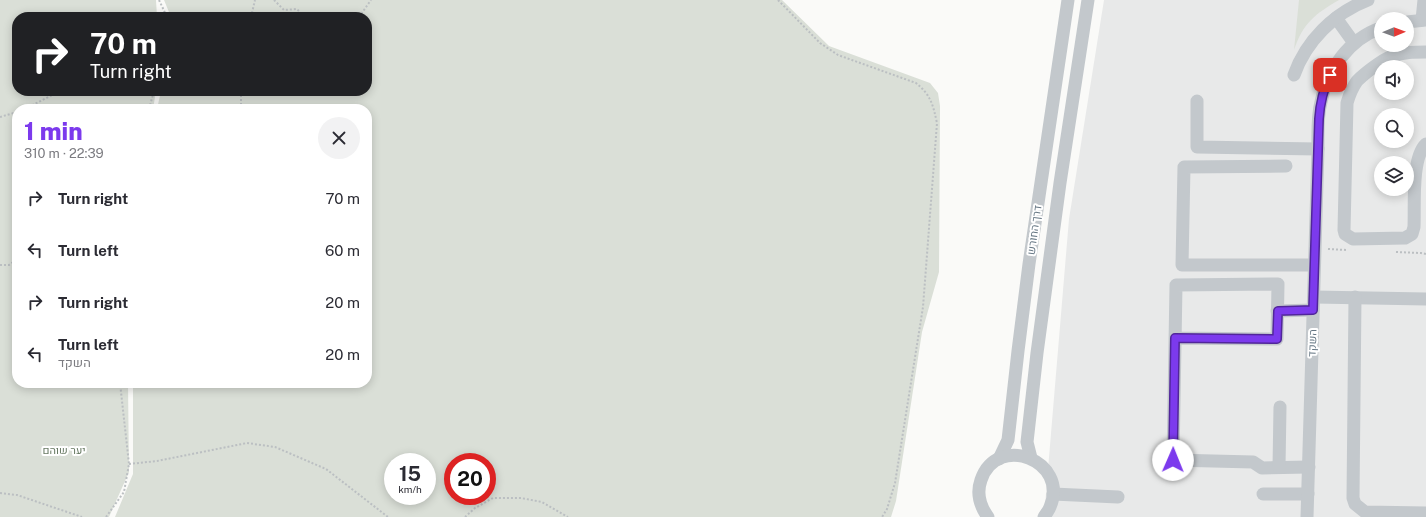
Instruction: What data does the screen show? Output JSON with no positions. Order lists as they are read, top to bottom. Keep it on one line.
{"streets":{"street":["דרך החורש","השקד"]},"parks":["יער שוהם"],"north":"right","page":{"turn":["70 m","Turn right"],"heading":["1 min","310 m · 22:39"],"list":[{"name":"Turn right","value":"70 m"},{"name":"Turn left","value":"60 m"},{"name":"Turn right","value":"20 m"},{"name":"Turn left","note":"השקד","value":"20 m"}],"speed":"15 km/h","limit":"20"}}
